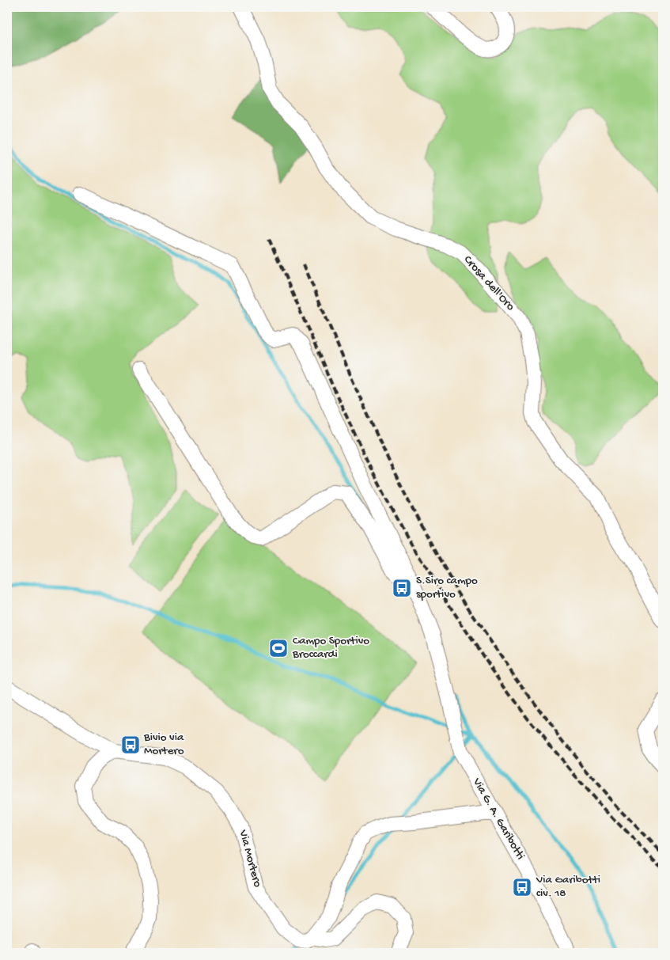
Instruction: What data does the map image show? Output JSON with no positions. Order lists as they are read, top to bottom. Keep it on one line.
{"streets":{"street":["Crosa dell'Oro","Via G. A. Garibotti","Via Mortero"]},"places":{"bus stop":["S.Siro campo sportivo","Bivio via Mortero","Via Garibotti civ. 18"],"sports":["Campo Sportivo Broccardi"]}}
